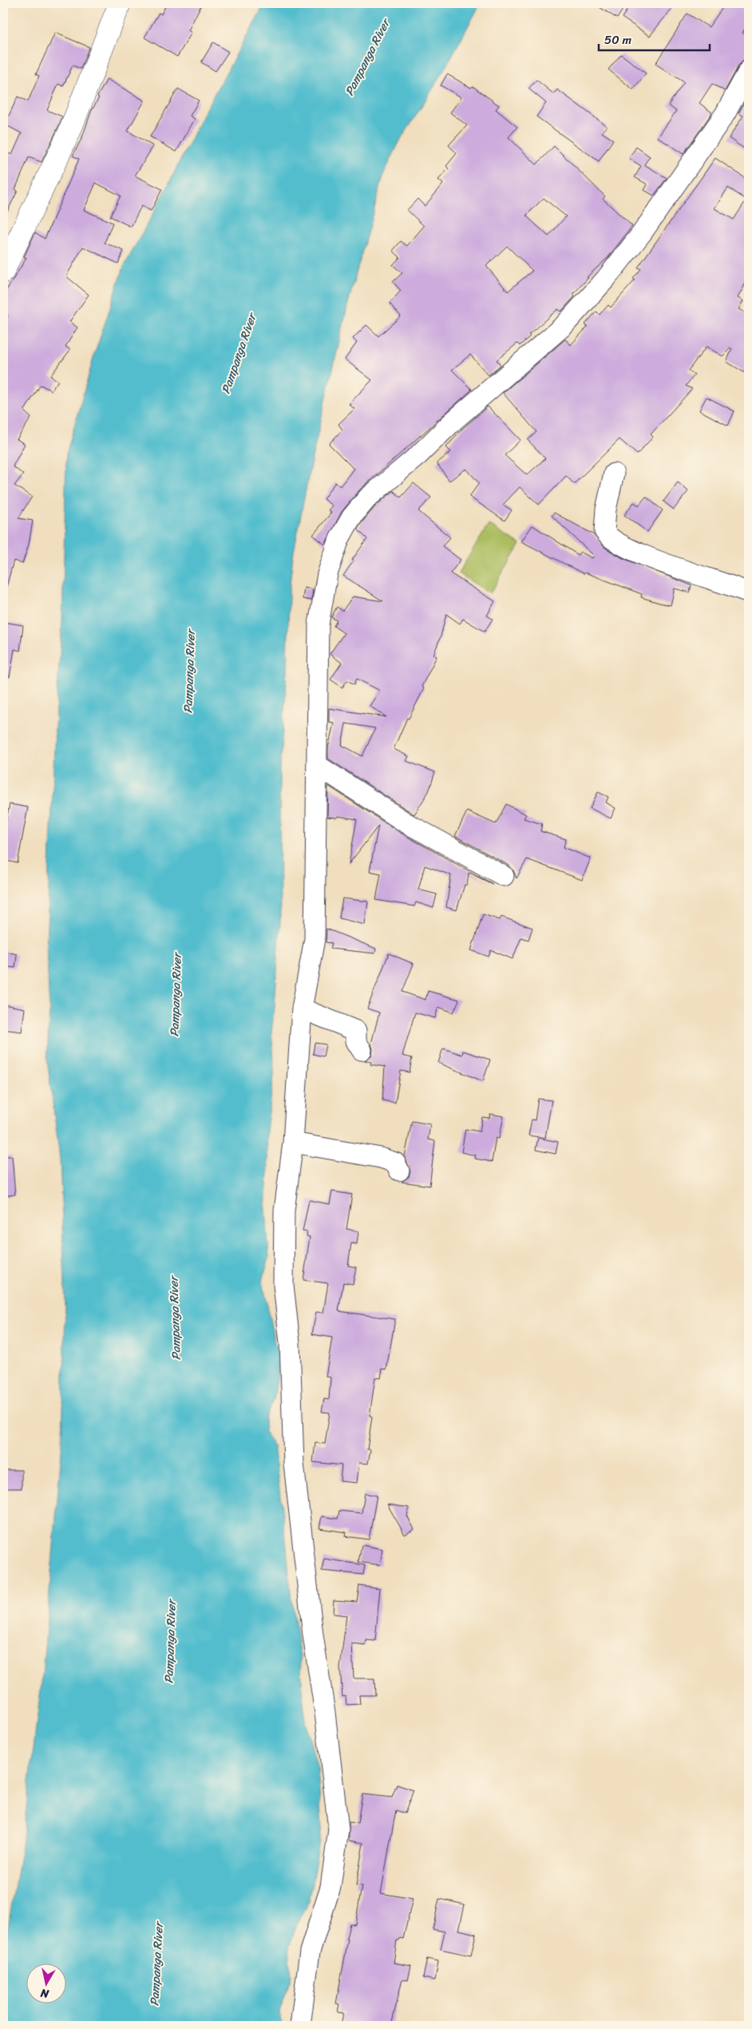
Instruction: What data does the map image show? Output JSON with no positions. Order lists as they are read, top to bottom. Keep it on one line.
{"water":["Pampanga River"],"scale_bar":"50 m","north":"bottom"}
